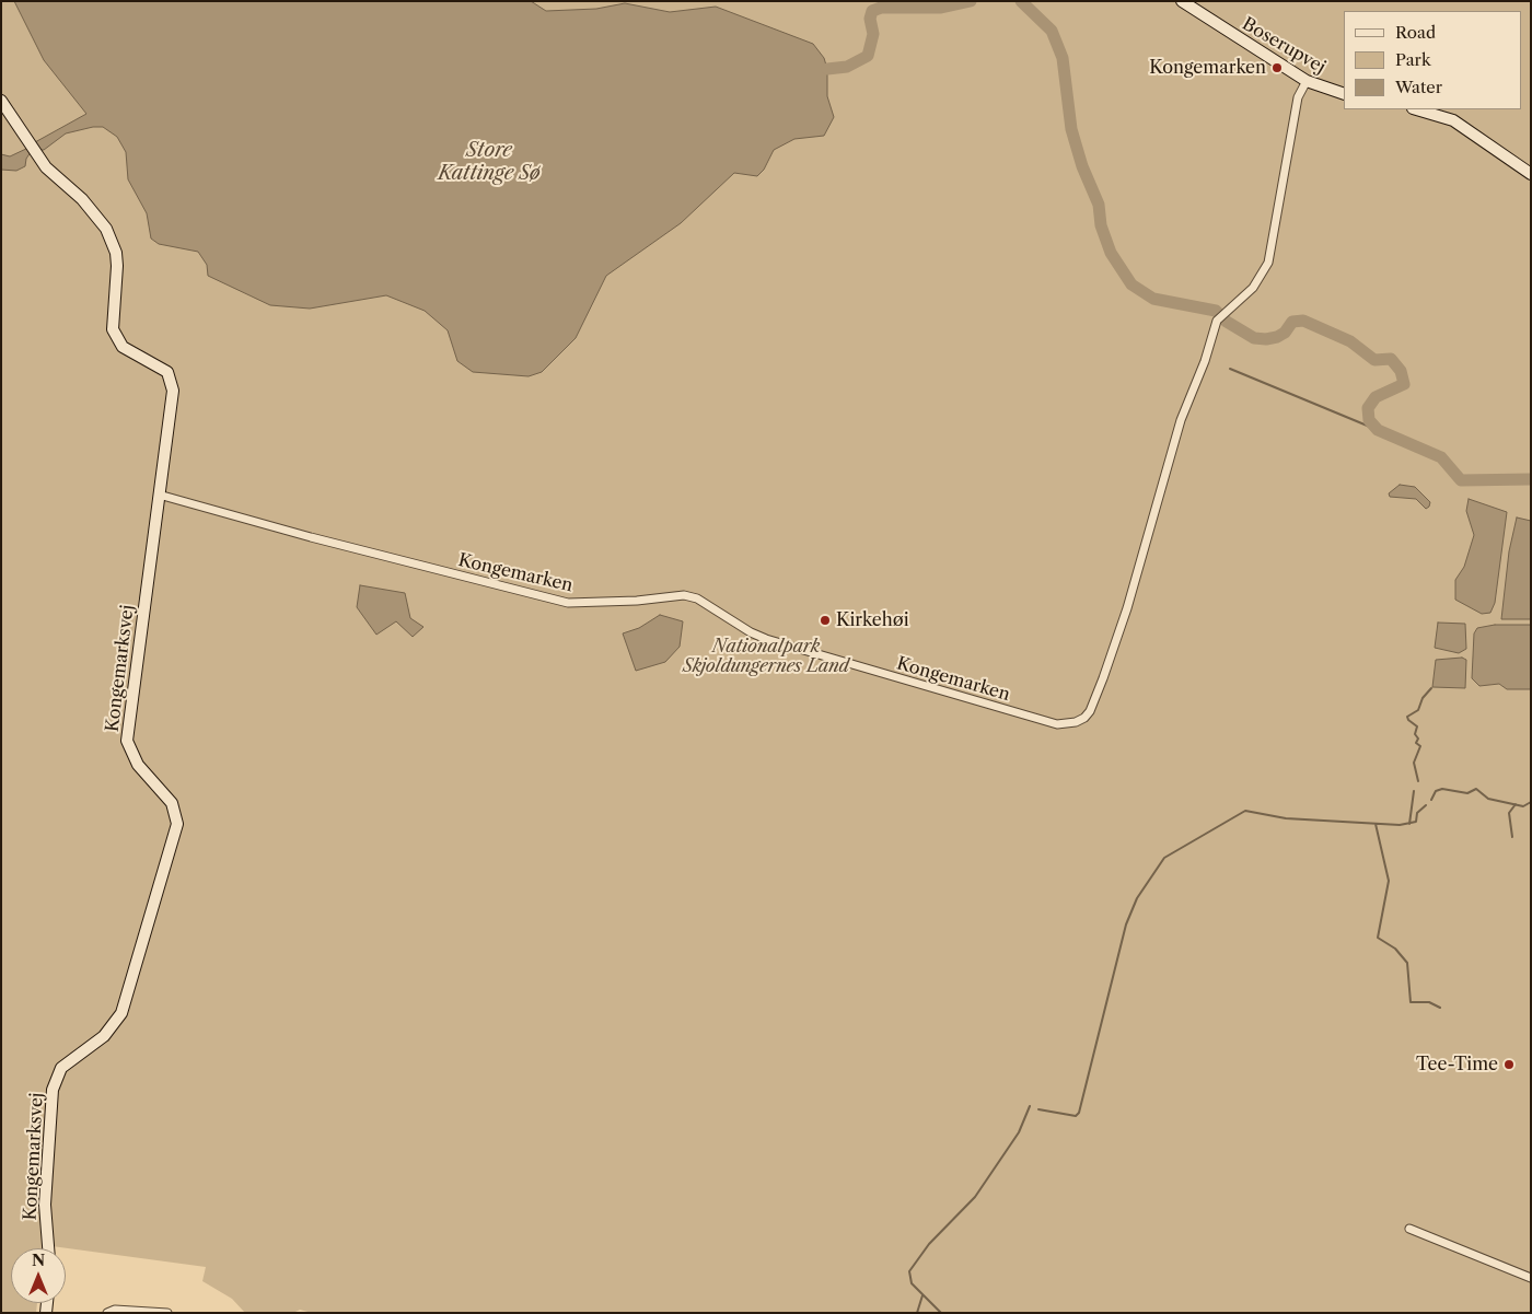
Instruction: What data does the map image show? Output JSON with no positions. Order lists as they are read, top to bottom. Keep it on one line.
{"streets":{"street":["Boserupvej","Kongemarken","Kongemarksvej"]},"crossings":[["Boserupvej","Kongemarken"],["Kongemarken","Kongemarksvej"]],"water":["Store Kattinge Sø"],"parks":["Nationalpark Skjoldungernes Land"],"places":["Kongemarken","Kirkehøi","Tee-Time"],"legend":["Road","Park","Water"],"north":"top"}
